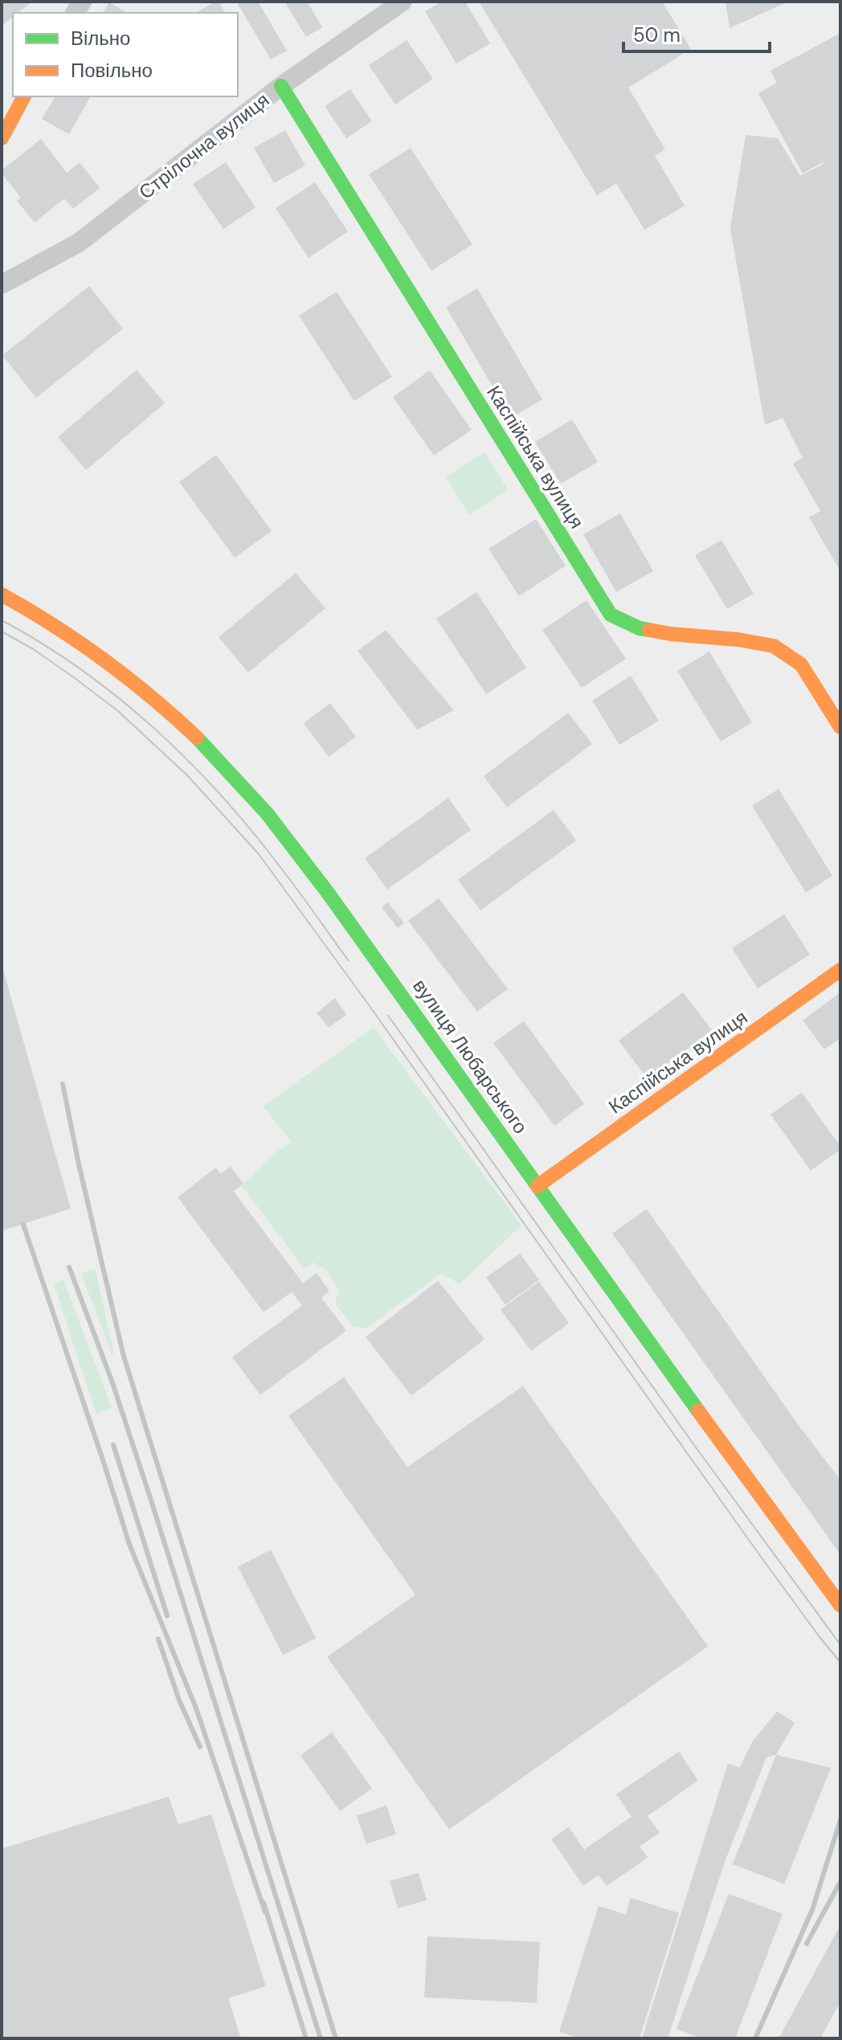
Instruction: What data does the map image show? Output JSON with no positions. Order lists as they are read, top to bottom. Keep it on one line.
{"streets":{"street":["Стрілочна вулиця","Каспійська вулиця","вулиця Любарського"]},"crossings":[["Стрілочна вулиця","Каспійська вулиця"],["Каспійська вулиця","вулиця Любарського"]],"legend":["Вільно","Повільно"],"scale_bar":"50 m"}
